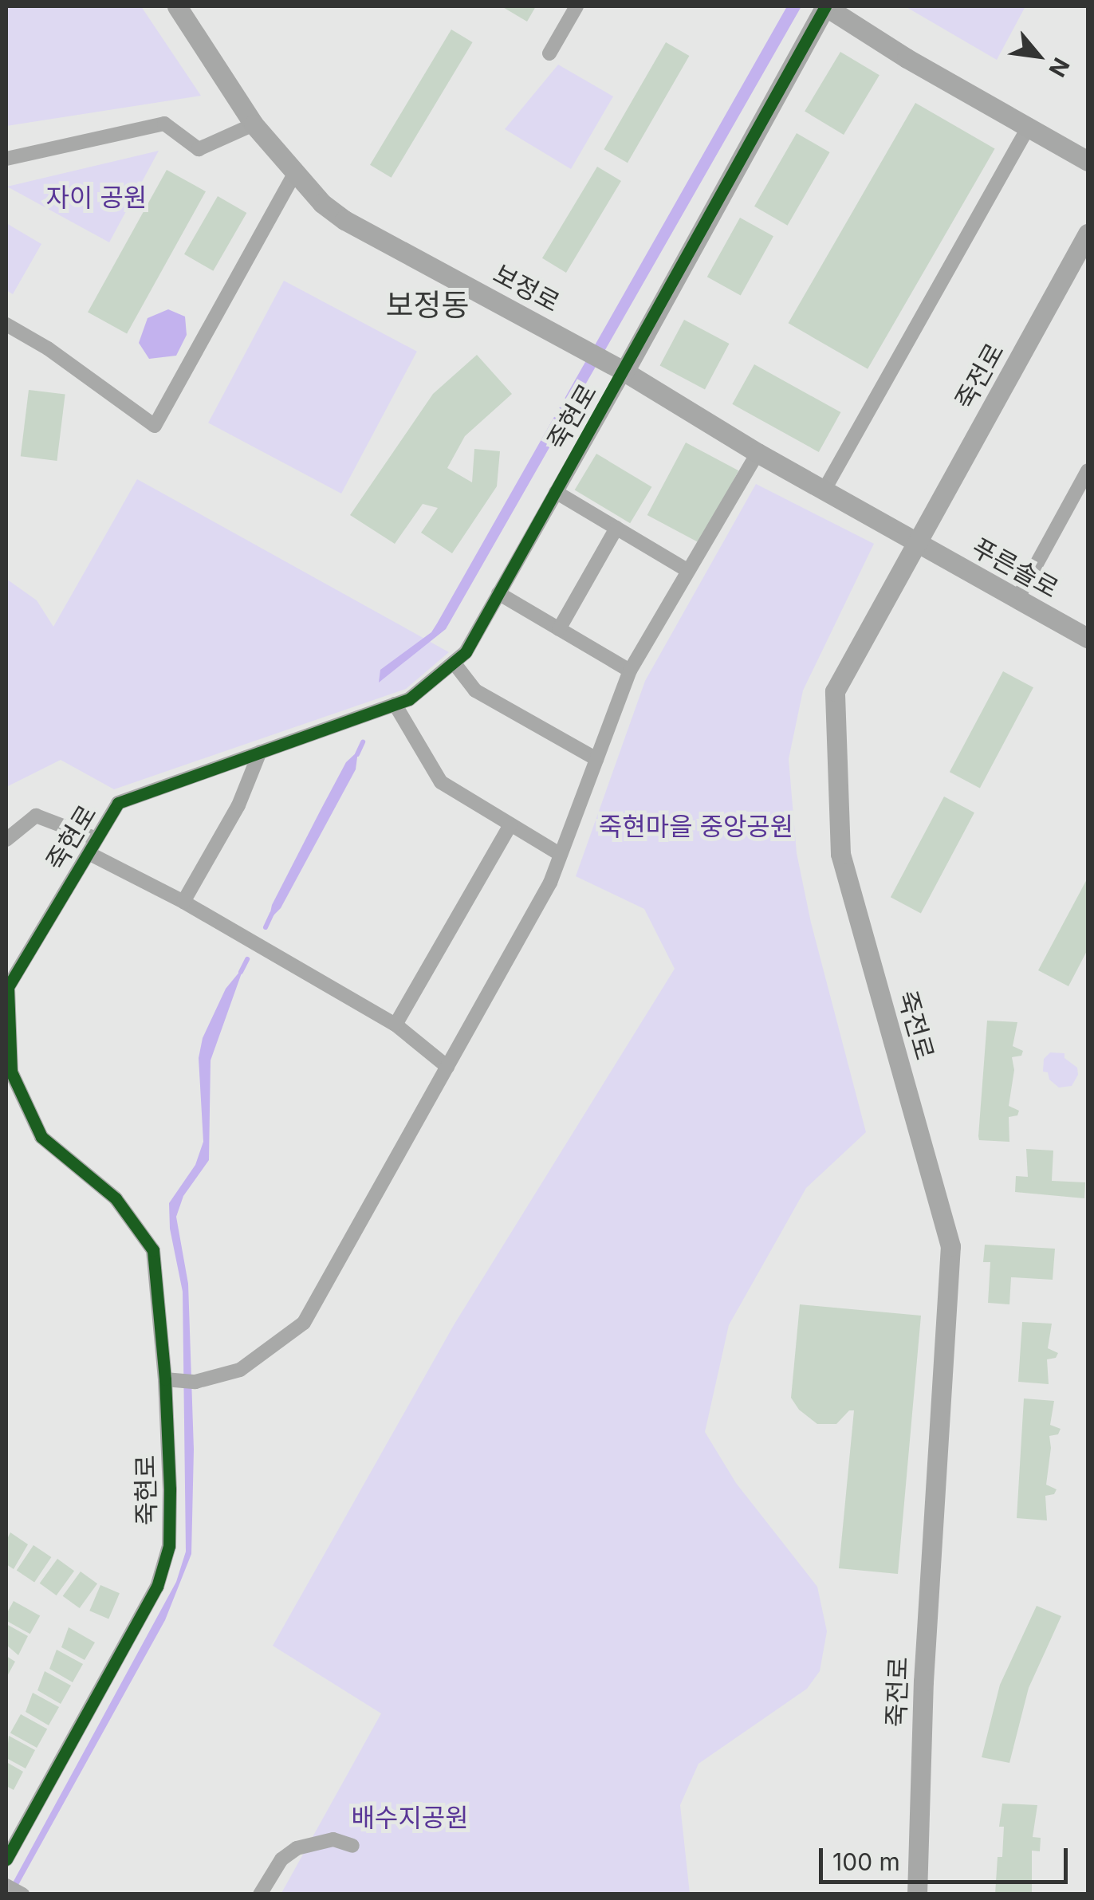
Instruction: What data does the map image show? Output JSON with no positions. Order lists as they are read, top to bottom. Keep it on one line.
{"streets":{"street":["보정로","죽전로","죽현로","푸른솔로"]},"crossings":[["보정로","죽전로"],["보정로","죽현로"],["보정로","푸른솔로"],["죽전로","푸른솔로"]],"districts":["보정동"],"parks":["자이 공원","죽현마을 중앙공원","배수지공원"],"scale_bar":"100 m","north":"bottom right"}
